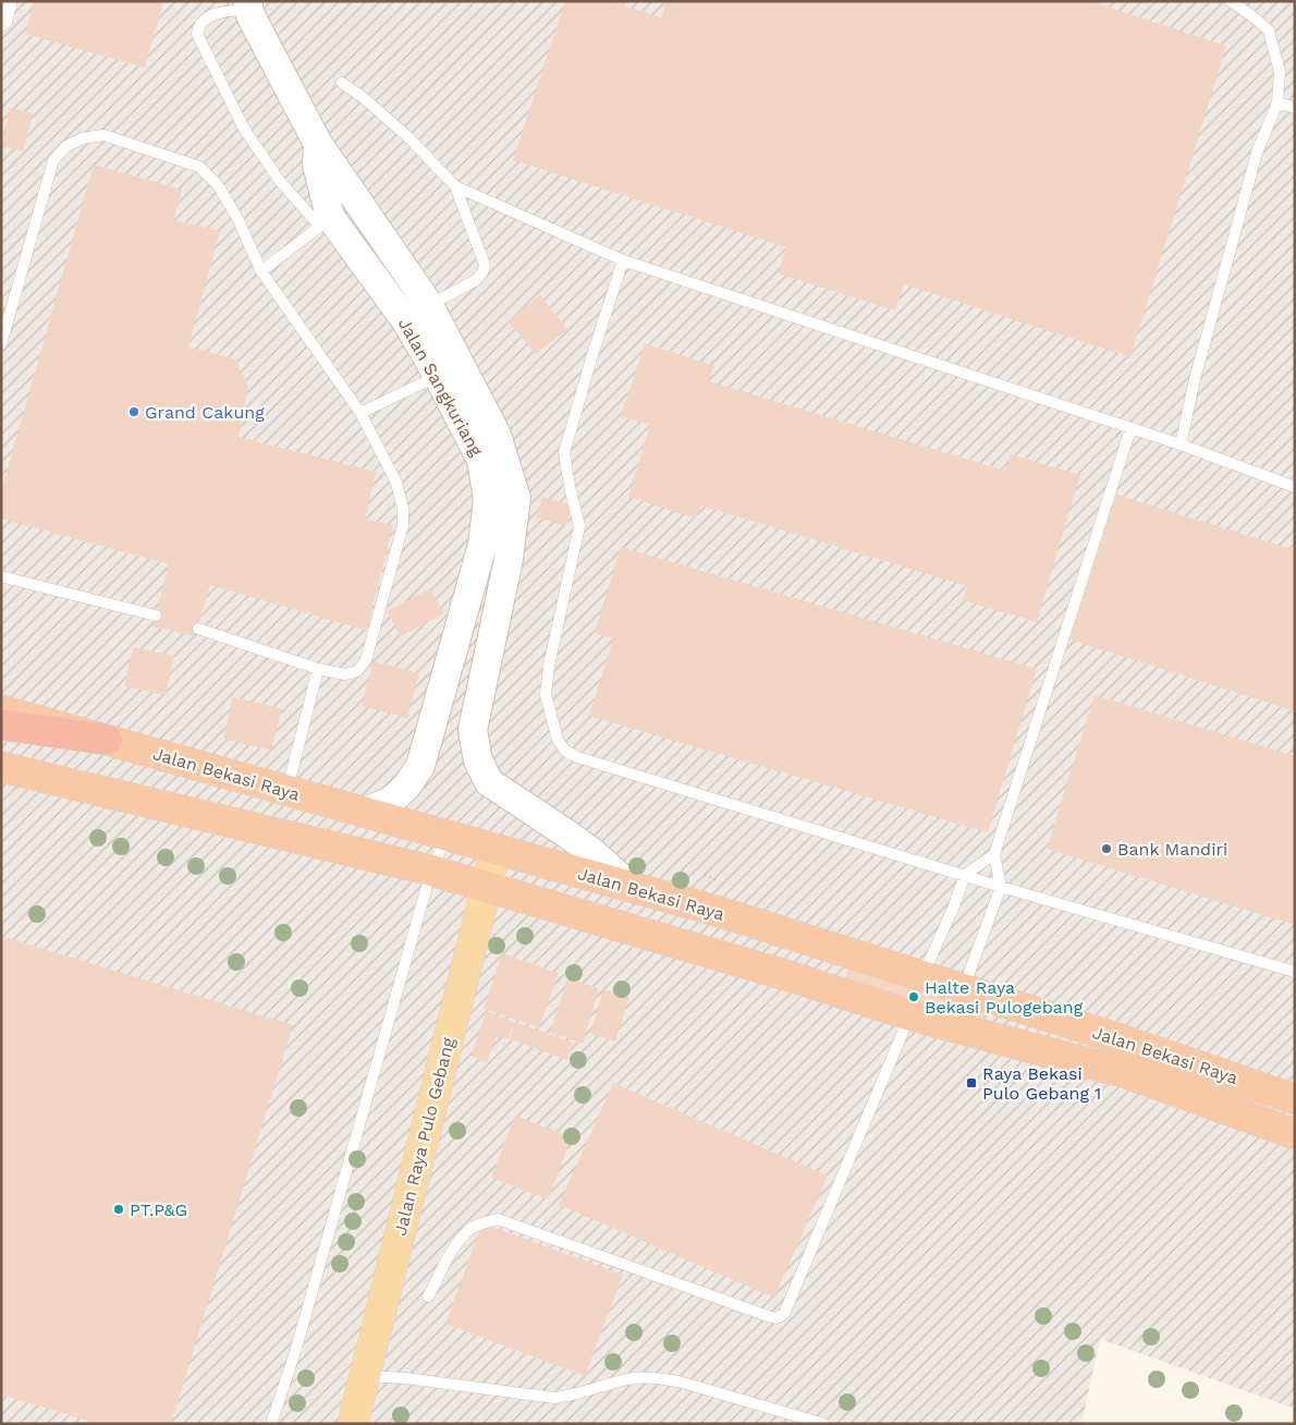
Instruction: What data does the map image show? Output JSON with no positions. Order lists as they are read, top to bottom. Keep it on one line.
{"streets":{"highway":["Jalan Bekasi Raya"],"main road":["Jalan Raya Pulo Gebang"],"street":["Jalan Sangkuriang"]},"crossings":[["Jalan Sangkuriang","Jalan Bekasi Raya"],["Jalan Bekasi Raya","Jalan Raya Pulo Gebang"]],"places":{"other":["Grand Cakung","Bank Mandiri","Halte Raya Bekasi Pulogebang","PT.P&G"],"transit":["Raya Bekasi Pulo Gebang 1"]}}
